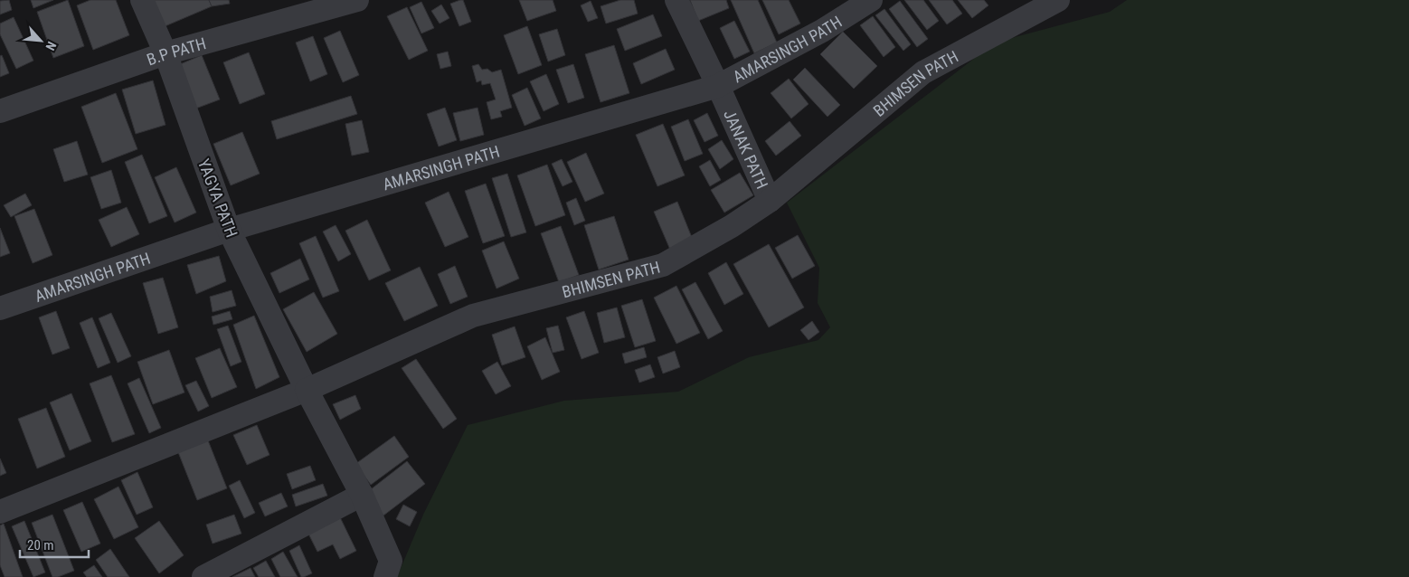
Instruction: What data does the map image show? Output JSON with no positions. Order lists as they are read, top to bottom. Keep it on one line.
{"streets":{"street":["AMARSINGH PATH","B.P PATH","BHIMSEN PATH","JANAK PATH","YAGYA PATH"]},"crossings":[["AMARSINGH PATH","JANAK PATH"],["AMARSINGH PATH","YAGYA PATH"],["B.P PATH","YAGYA PATH"],["BHIMSEN PATH","JANAK PATH"],["BHIMSEN PATH","YAGYA PATH"]],"scale_bar":"20 m","north":"bottom right"}
